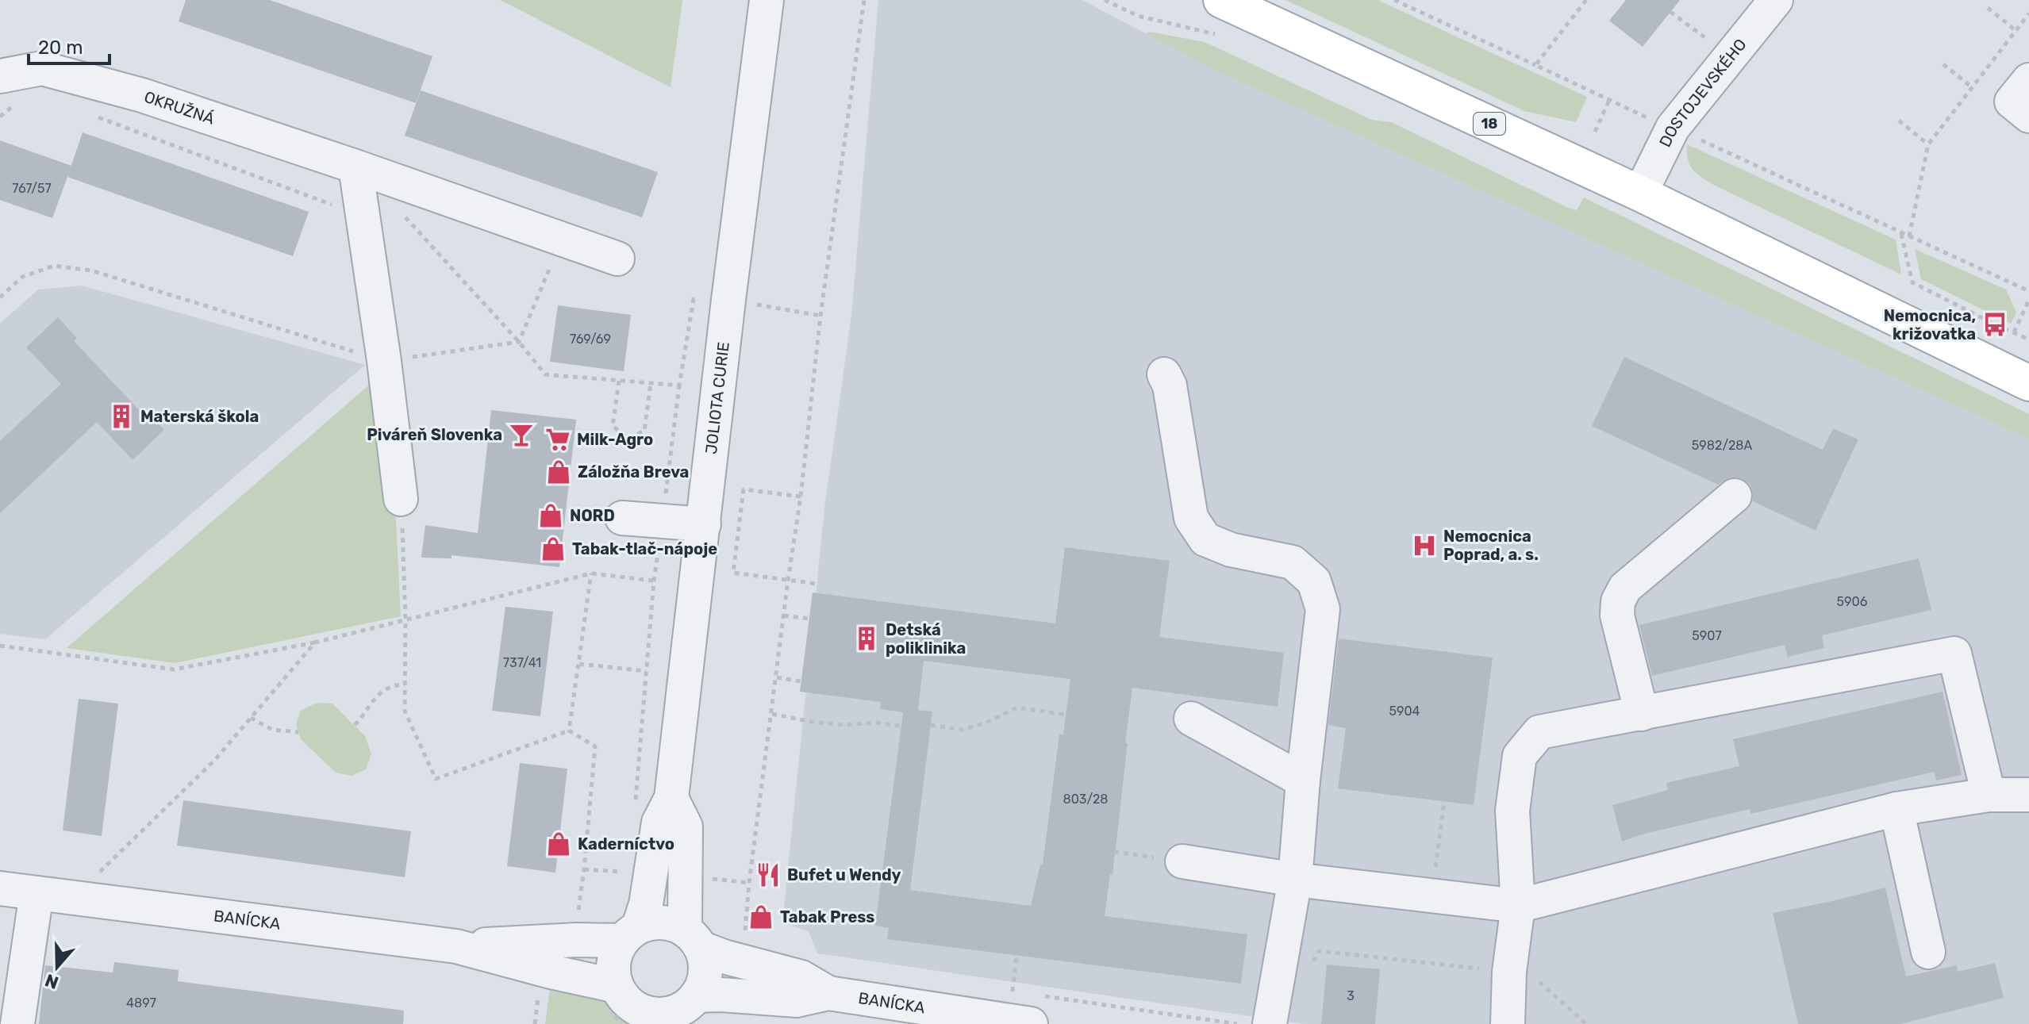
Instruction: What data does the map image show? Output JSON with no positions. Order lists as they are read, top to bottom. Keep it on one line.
{"streets":{"main road":["18"],"street":["DOSTOJEVSKÉHO","OKRUŽNÁ","JOLIOTA CURIE","BANÍCKA"]},"crossings":[["DOSTOJEVSKÉHO","18"],["JOLIOTA CURIE","BANÍCKA"]],"places":{"bus stop":["Nemocnica, križovatka"],"building":["Materská škola","Detská poliklinika"],"bar":["Piváreň Slovenka"],"supermarket":["Milk-Agro"],"shop":["Záložňa Breva","NORD","Tabak-tlač-nápoje","Kaderníctvo","Tabak Press"],"hospital":["Nemocnica Poprad, a. s."],"restaurant":["Bufet u Wendy"]},"house_numbers":["767/57","769/69","5982/28A","5906","5907","737/41","5904","803/28","3","4897"],"scale_bar":"20 m","north":"bottom"}
